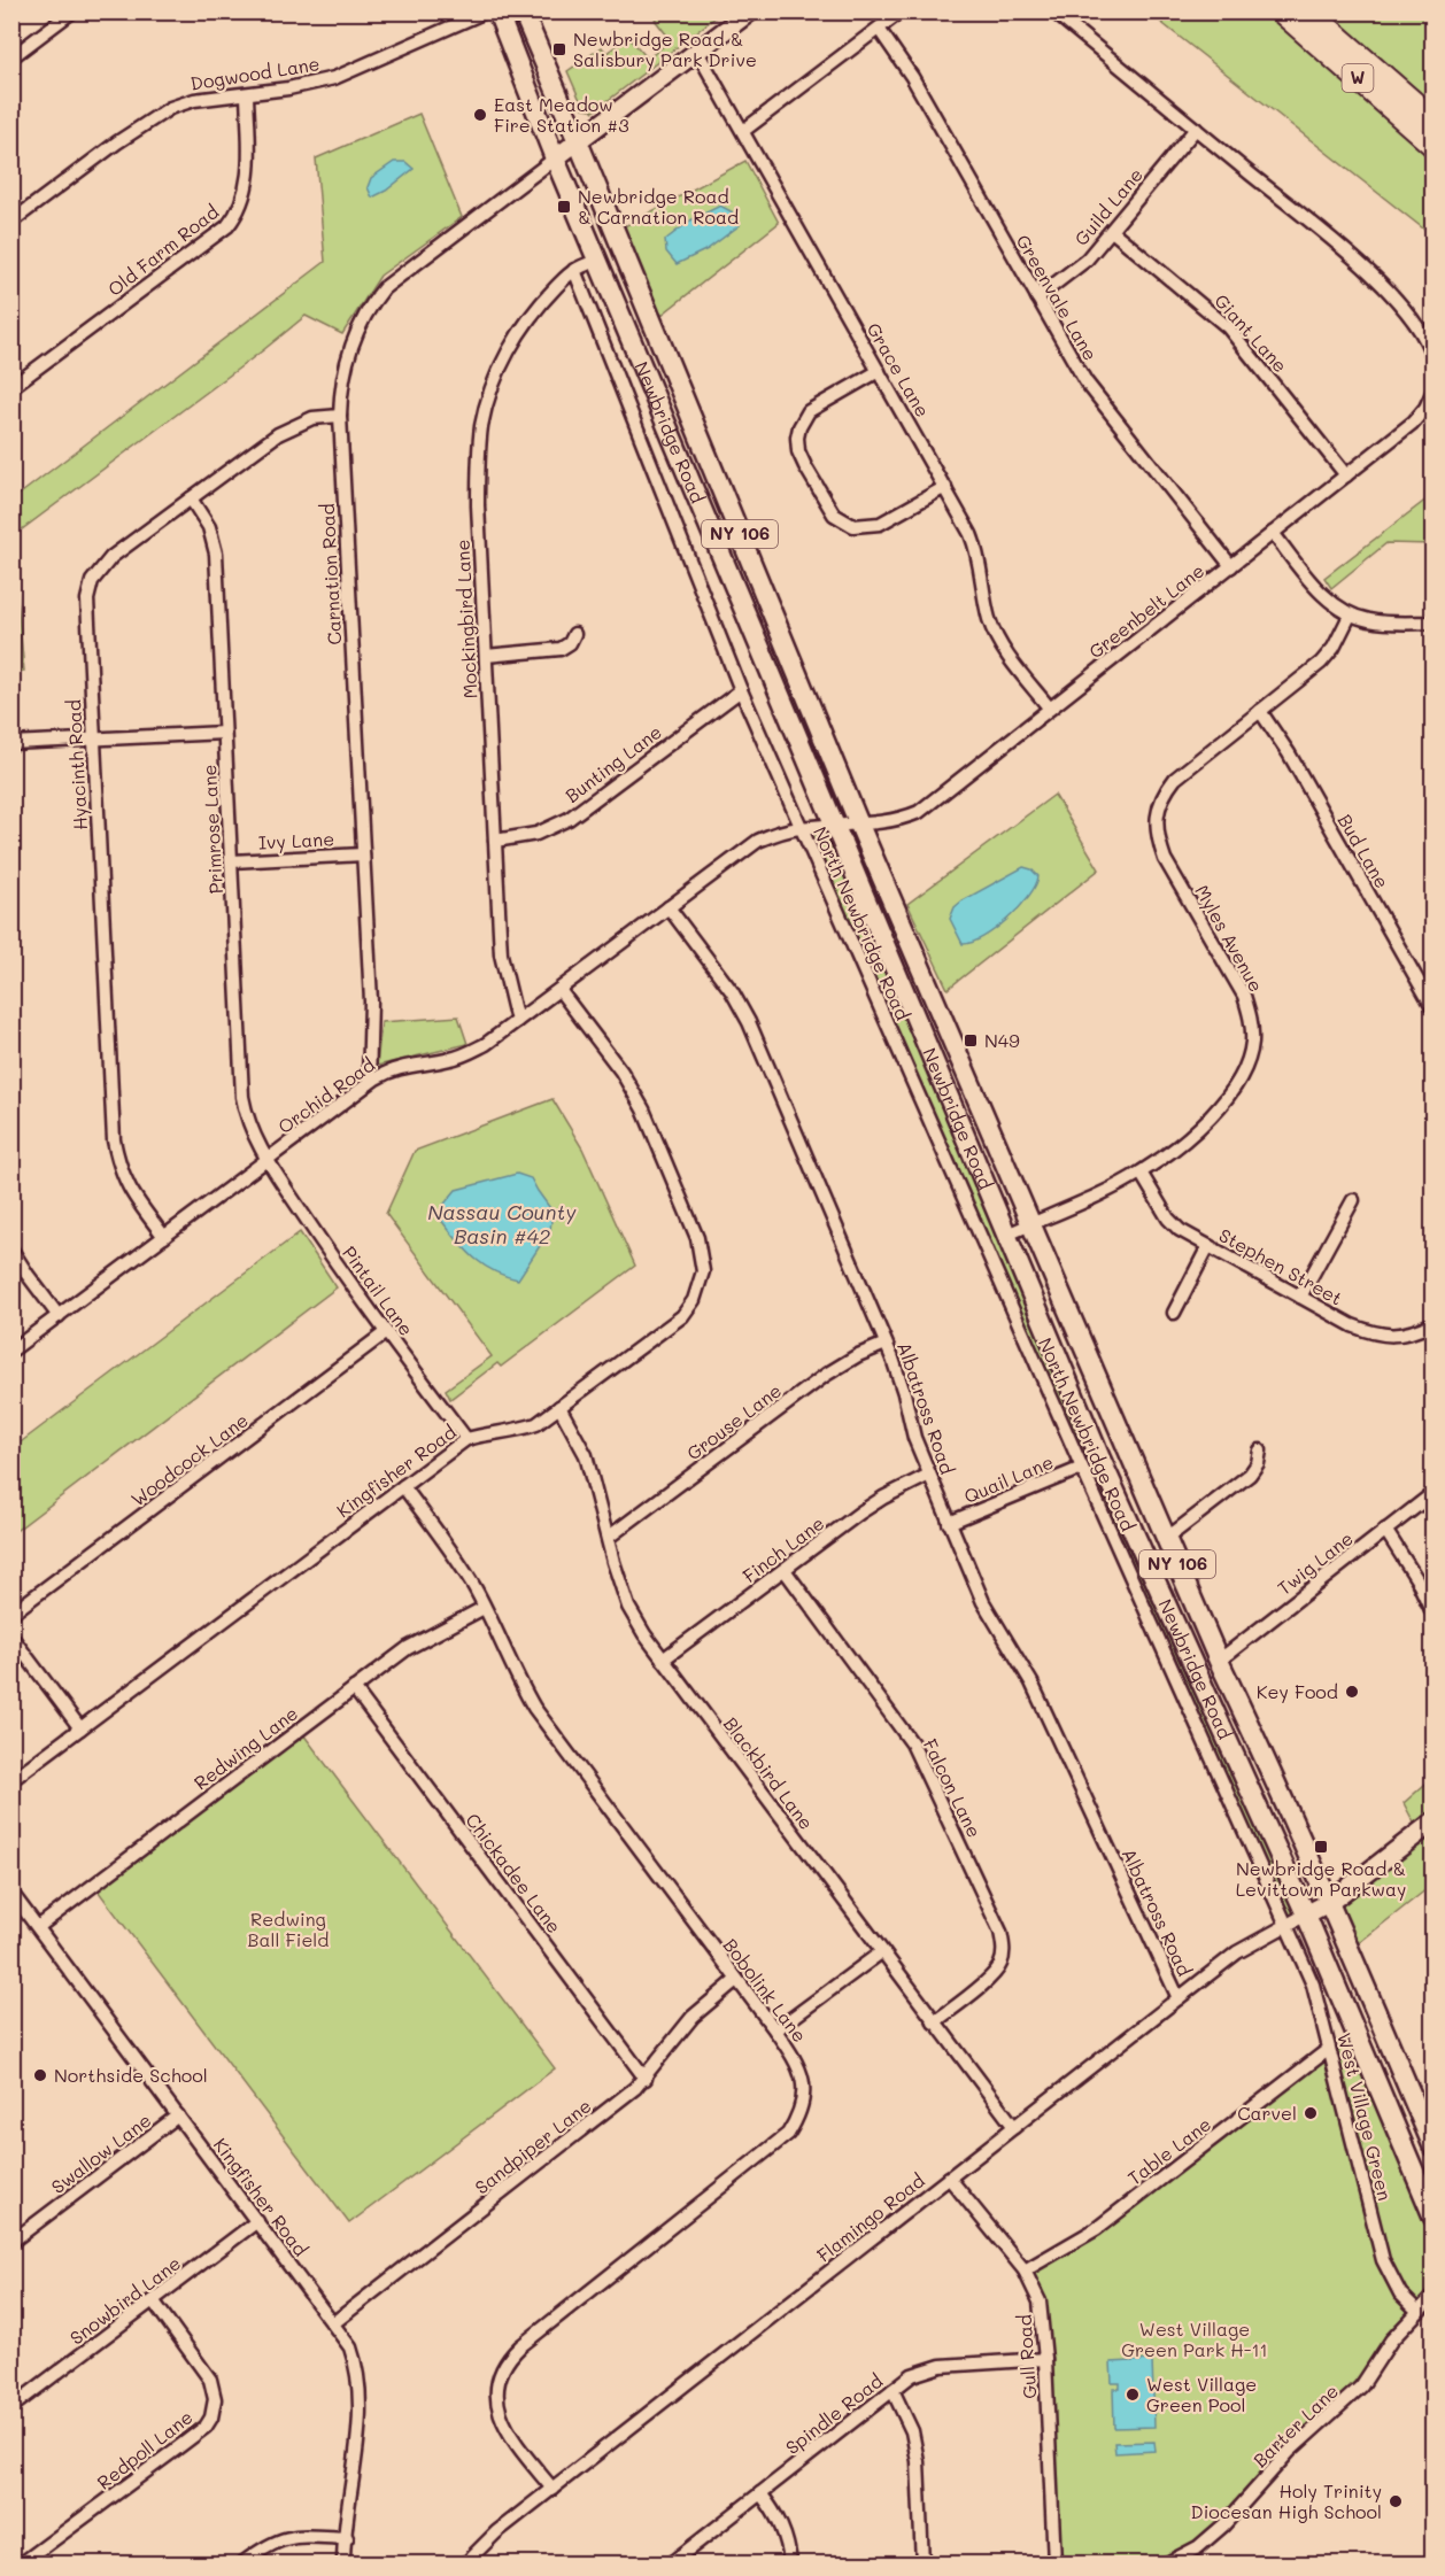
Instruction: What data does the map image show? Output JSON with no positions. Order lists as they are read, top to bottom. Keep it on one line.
{"streets":{"highway":["W"],"main road":["Newbridge Road","NY 106"],"street":["Dogwood Lane","Guild Lane","Old Farm Road","Greenvale Lane","Giant Lane","Grace Lane","Carnation Road","Greenbelt Lane","Mockingbird Lane","Bunting Lane","Hyacinth Road","Primrose Lane","Ivy Lane","Bud Lane","North Newbridge Road","Myles Avenue","Orchid Road","Stephen Street","Pintail Lane","Albatross Road","Grouse Lane","Woodcock Lane","Kingfisher Road","Quail Lane","Finch Lane","Twig Lane","Redwing Lane","Blackbird Lane","Falcon Lane","Chickadee Lane","Bobolink Lane","West Village Green","Sandpiper Lane","Table Lane","Swallow Lane","Flamingo Road","Snowbird Lane","Gull Road","Spindle Road","Barter Lane","Redpoll Lane"]},"crossings":[["Dogwood Lane","Old Farm Road"],["Guild Lane","Greenvale Lane"],["Guild Lane","Giant Lane"],["Greenvale Lane","Greenbelt Lane"],["Giant Lane","Greenbelt Lane"],["Grace Lane","Greenbelt Lane"],["Newbridge Road","Carnation Road"],["Newbridge Road","Greenbelt Lane"],["Newbridge Road","Mockingbird Lane"],["Newbridge Road","Myles Avenue"],["Newbridge Road","Orchid Road"],["Newbridge Road","Twig Lane"],["Newbridge Road","Flamingo Road"],["Carnation Road","Hyacinth Road"],["Carnation Road","Ivy Lane"],["Carnation Road","Orchid Road"],["Greenbelt Lane","Orchid Road"],["Mockingbird Lane","Bunting Lane"],["Mockingbird Lane","North Newbridge Road"],["Mockingbird Lane","Orchid Road"],["Bunting Lane","North Newbridge Road"],["Hyacinth Road","Primrose Lane"],["Hyacinth Road","Orchid Road"],["Primrose Lane","Ivy Lane"],["Primrose Lane","Orchid Road"],["Primrose Lane","Pintail Lane"],["Bud Lane","Myles Avenue"],["North Newbridge Road","Orchid Road"],["North Newbridge Road","Quail Lane"],["North Newbridge Road","West Village Green"],["North Newbridge Road","Flamingo Road"],["Myles Avenue","Stephen Street"],["Orchid Road","Pintail Lane"],["Orchid Road","Albatross Road"],["Orchid Road","Kingfisher Road"],["Pintail Lane","Woodcock Lane"],["Pintail Lane","Kingfisher Road"],["Albatross Road","Grouse Lane"],["Albatross Road","Quail Lane"],["Albatross Road","Finch Lane"],["Albatross Road","Flamingo Road"],["Grouse Lane","Blackbird Lane"],["Kingfisher Road","Redwing Lane"],["Kingfisher Road","Blackbird Lane"],["Kingfisher Road","Bobolink Lane"],["Kingfisher Road","Sandpiper Lane"],["Kingfisher Road","Swallow Lane"],["Kingfisher Road","Snowbird Lane"],["Finch Lane","Blackbird Lane"],["Finch Lane","Falcon Lane"],["Redwing Lane","Chickadee Lane"],["Redwing Lane","Bobolink Lane"],["Blackbird Lane","Falcon Lane"],["Blackbird Lane","Flamingo Road"],["Chickadee Lane","Sandpiper Lane"],["Bobolink Lane","Sandpiper Lane"],["Bobolink Lane","Flamingo Road"],["West Village Green","Table Lane"],["West Village Green","Flamingo Road"],["West Village Green","Barter Lane"],["Table Lane","Gull Road"],["Flamingo Road","Gull Road"],["Snowbird Lane","Redpoll Lane"],["Gull Road","Spindle Road"]],"water":["Nassau County Basin #42"],"parks":["Redwing Ball Field","West Village Green Park H-11"],"places":{"transit":["Newbridge Road & Salisbury Park Drive","Newbridge Road & Carnation Road","N49","Newbridge Road & Levittown Parkway"],"other":["East Meadow Fire Station #3","Key Food","Northside School","Carvel","West Village Green Pool","Holy Trinity Diocesan High School"]}}
